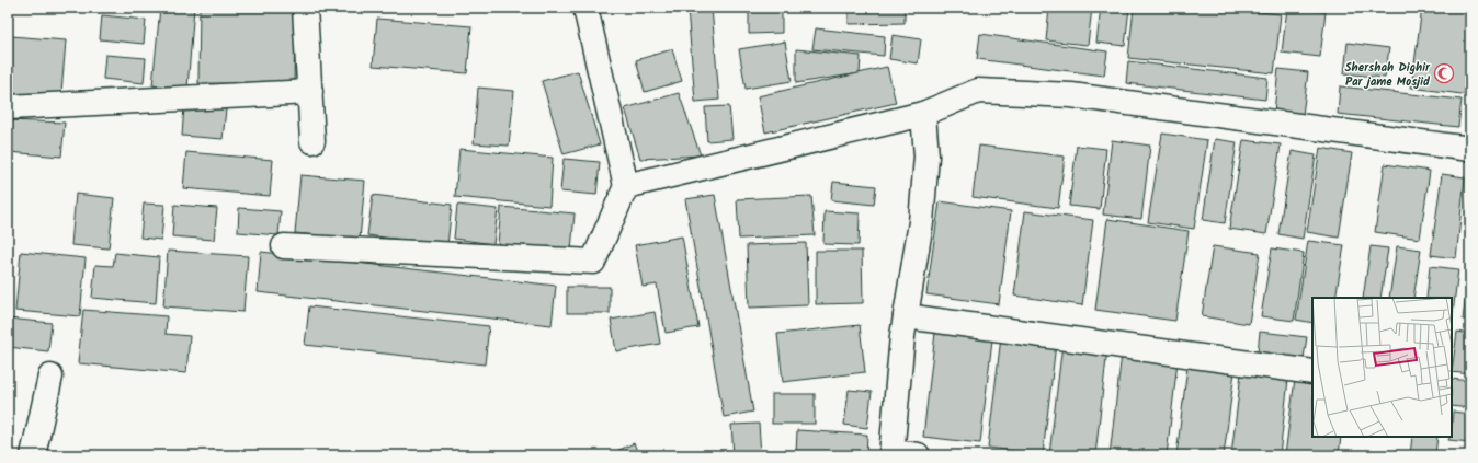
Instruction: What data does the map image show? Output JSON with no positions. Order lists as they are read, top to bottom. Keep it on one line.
{"places":{"mosque":["Shershah Dighir Par jame Mosjid"]}}
